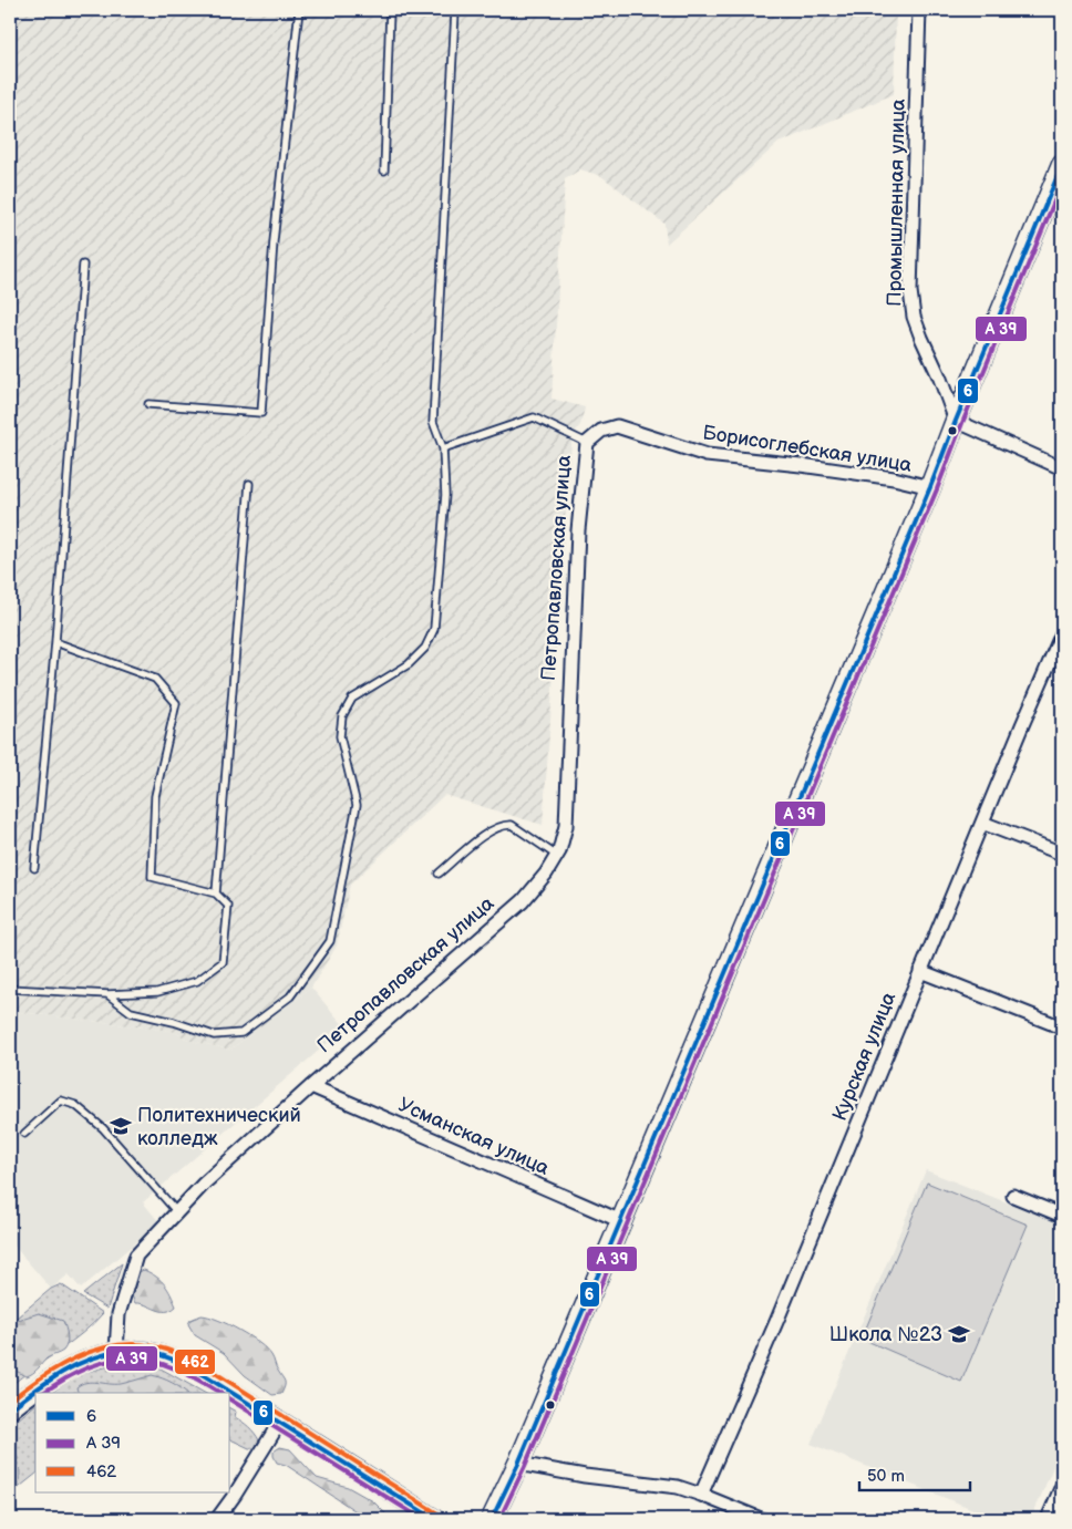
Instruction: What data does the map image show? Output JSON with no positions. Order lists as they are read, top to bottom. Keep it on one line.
{"streets":{"street":["Промышленная улица","Борисоглебская улица","Петропавловская улица","Курская улица","Усманская улица"]},"crossings":[["Борисоглебская улица","Петропавловская улица"],["Петропавловская улица","Усманская улица"]],"places":{"school or university":["Политехнический колледж","Школа №23"]},"lines":["transit line 6","transit line 462"],"legend":["6","А 39","462"],"scale_bar":"50 m"}
